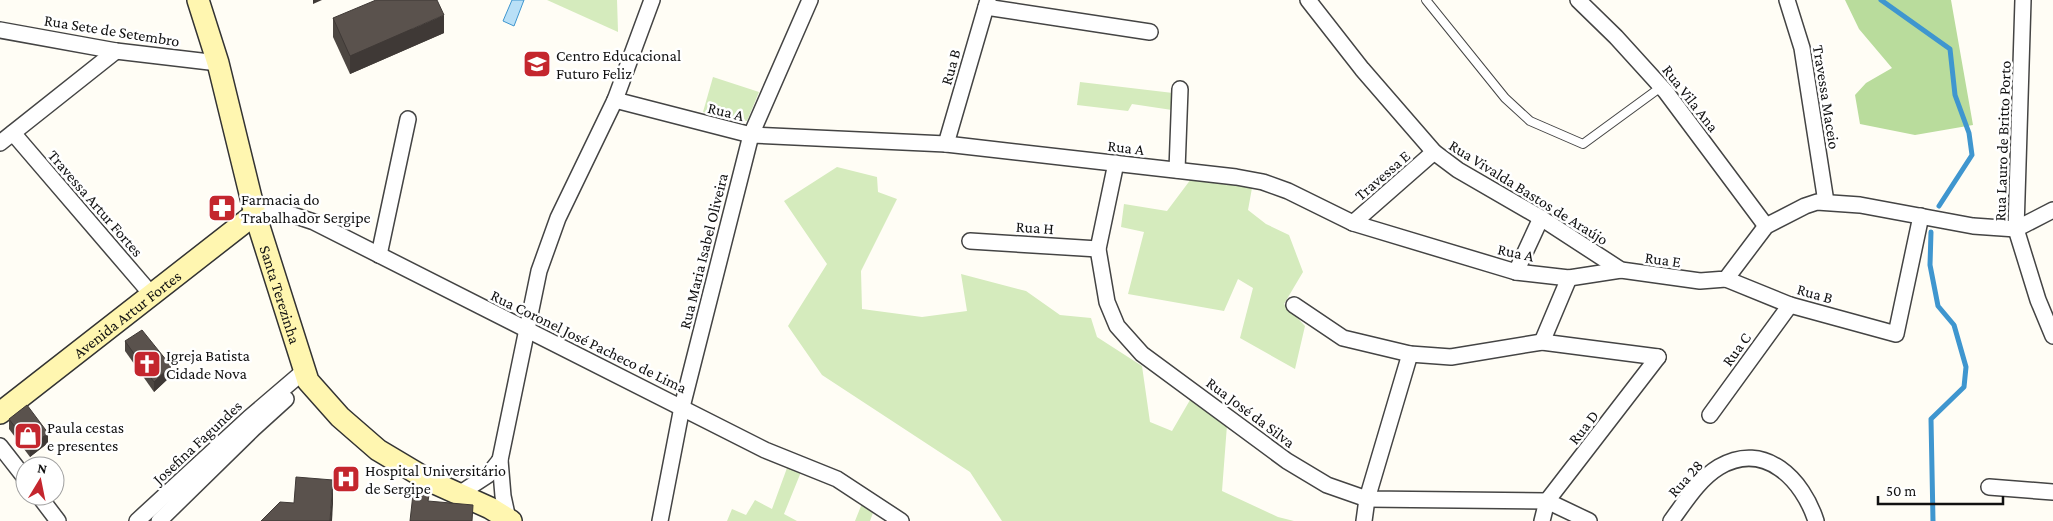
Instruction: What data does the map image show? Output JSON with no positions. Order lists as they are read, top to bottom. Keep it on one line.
{"streets":{"main road":["Santa Terezinha","Avenida Artur Fortes"],"street":["Rua Sete de Setembro","Rua B","Travessa Maceio","Rua Vila Ana","Rua A","Rua Lauro de Britto Porto","Travessa E","Rua Vivalda Bastos de Araújo","Travessa Artur Fortes","Rua H","Rua Maria Isabel Oliveira","Rua E","Rua Coronel José Pacheco de Lima","Rua C","Rua José da Silva","Rua D","Josefina Fagundes","Rua 28"]},"crossings":[["Rua Sete de Setembro","Santa Terezinha"],["Rua B","Rua A"],["Rua B","Rua E"],["Rua B","Rua C"],["Rua A","Travessa E"],["Rua A","Rua Vivalda Bastos de Araújo"],["Rua A","Rua Maria Isabel Oliveira"],["Rua A","Rua E"],["Rua A","Rua José da Silva"],["Travessa E","Rua Vivalda Bastos de Araújo"],["Rua Vivalda Bastos de Araújo","Rua E"],["Travessa Artur Fortes","Avenida Artur Fortes"],["Rua H","Rua José da Silva"],["Rua Maria Isabel Oliveira","Rua Coronel José Pacheco de Lima"],["Santa Terezinha","Avenida Artur Fortes"],["Santa Terezinha","Rua Coronel José Pacheco de Lima"],["Santa Terezinha","Josefina Fagundes"],["Avenida Artur Fortes","Rua Coronel José Pacheco de Lima"],["Rua José da Silva","Rua D"]],"places":{"school or university":["Centro Educacional Futuro Feliz"],"pharmacy":["Farmacia do Trabalhador Sergipe"],"church":["Igreja Batista Cidade Nova"],"shop":["Paula cestas e presentes"],"hospital":["Hospital Universitário de Sergipe"]},"scale_bar":"50 m","north":"top"}
